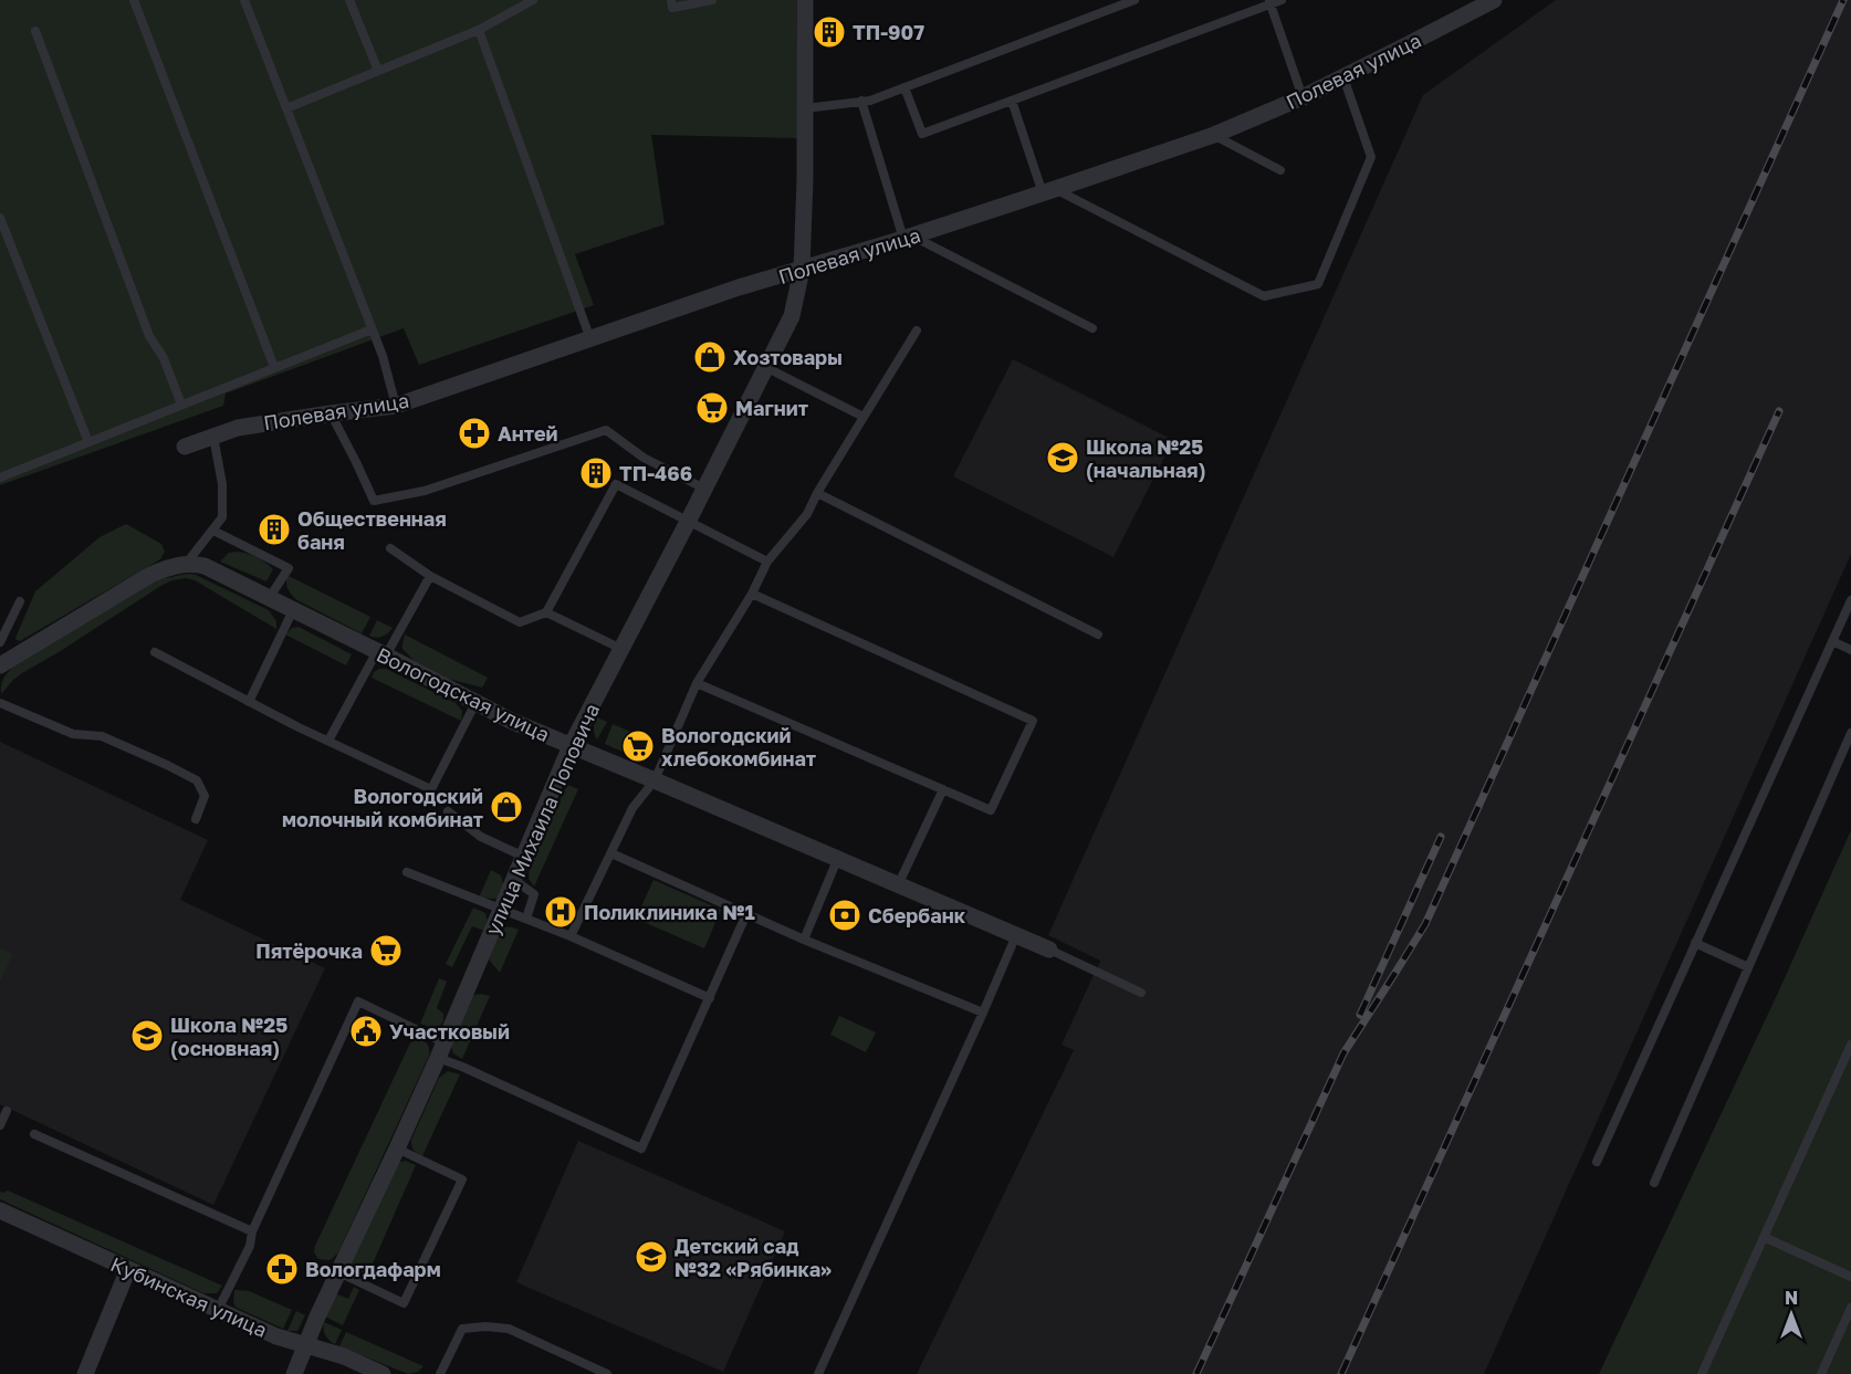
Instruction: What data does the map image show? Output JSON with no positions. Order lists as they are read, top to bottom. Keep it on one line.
{"streets":{"street":["Полевая улица","Вологодская улица","улица Михаила Поповича","Кубинская улица"]},"crossings":[["Полевая улица","улица Михаила Поповича"],["Вологодская улица","улица Михаила Поповича"],["улица Михаила Поповича","Кубинская улица"]],"places":{"building":["ТП-907","ТП-466","Общественная баня"],"shop":["Хозтовары","Вологодский молочный комбинат"],"supermarket":["Магнит","Вологодский хлебокомбинат","Пятёрочка"],"pharmacy":["Антей","Вологдафарм"],"school or university":["Школа №25 (начальная)","Школа №25 (основная)","Детский сад №32 «Рябинка»"],"hospital":["Поликлиника №1"],"bank":["Сбербанк"],"public building":["Участковый"]},"north":"top"}
